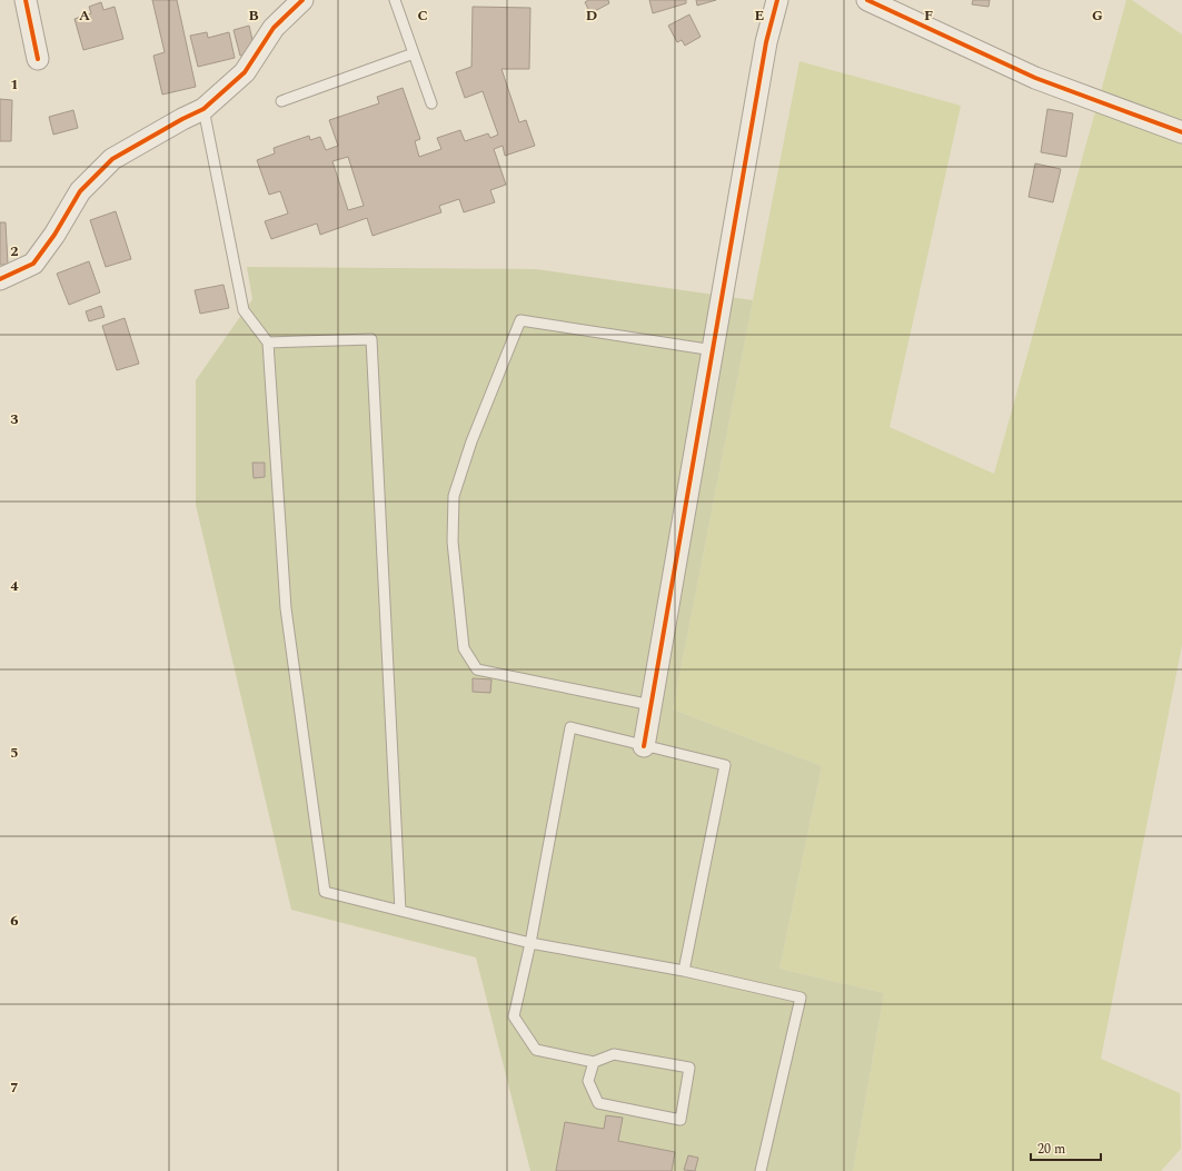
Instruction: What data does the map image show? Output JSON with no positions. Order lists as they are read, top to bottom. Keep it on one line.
{"scale_bar":"20 m","grid":{"columns":["A","B","C","D","E","F","G"],"rows":["1","2","3","4","5","6","7"]}}
